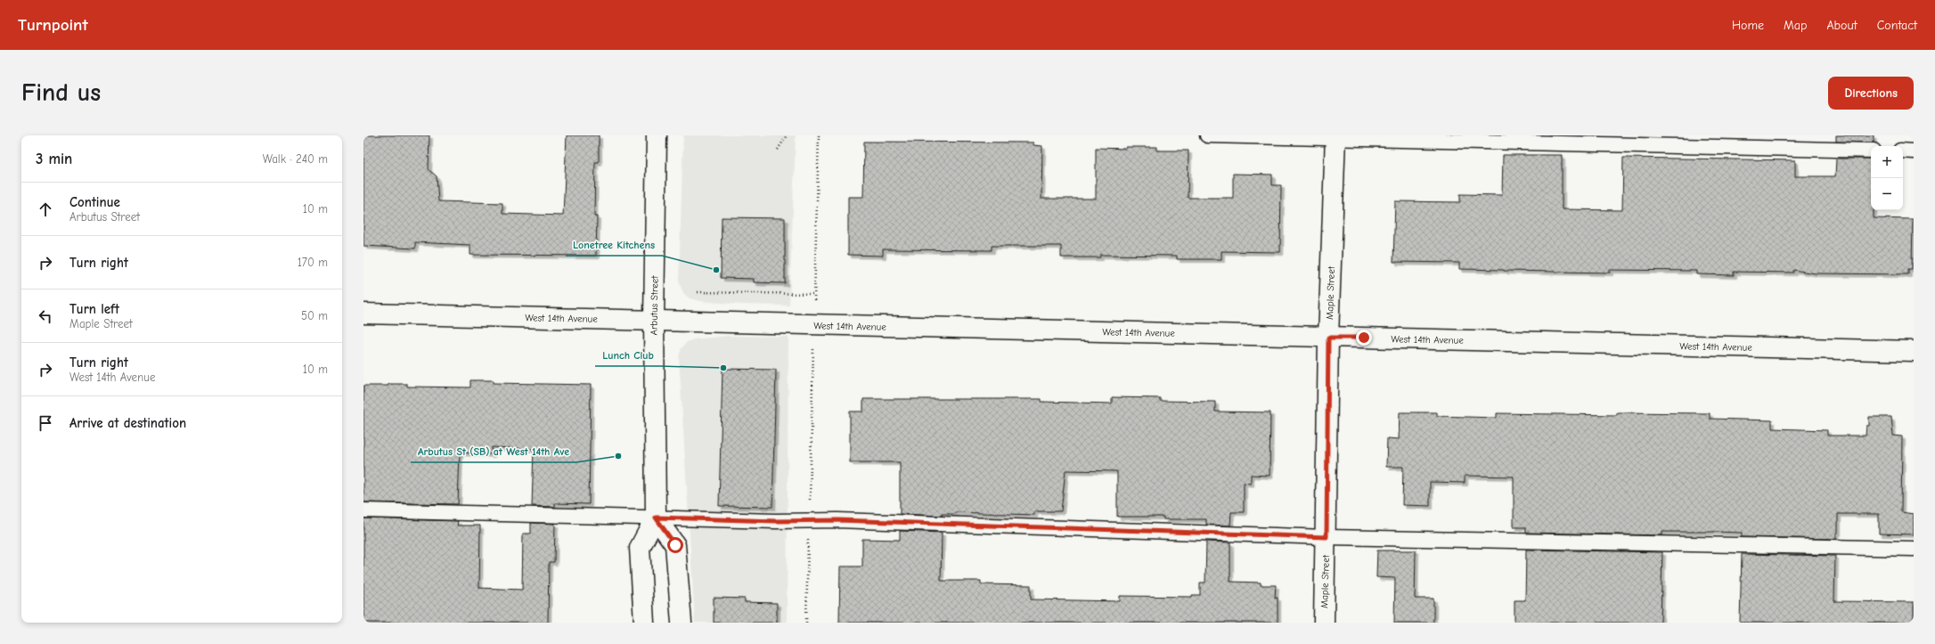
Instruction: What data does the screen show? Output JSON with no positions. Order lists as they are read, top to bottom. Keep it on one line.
{"streets":{"street":["Maple Street","Arbutus Street","West 14th Avenue"]},"crossings":[["Maple Street","West 14th Avenue"],["Arbutus Street","West 14th Avenue"]],"places":["Lonetree Kitchens","Lunch Club","Arbutus St (SB) at West 14th Ave"],"page":{"header":"Turnpoint","nav":["Home","Map","About","Contact"],"buttons":"Directions","title":"Find us","heading":["3 min","Walk · 240 m"],"map_buttons":["+","−"],"list":[["Continue","Arbutus Street","10 m"],["Turn right","170 m"],["Turn left","Maple Street","50 m"],["Turn right","West 14th Avenue","10 m"],"Arrive at destination"]}}
